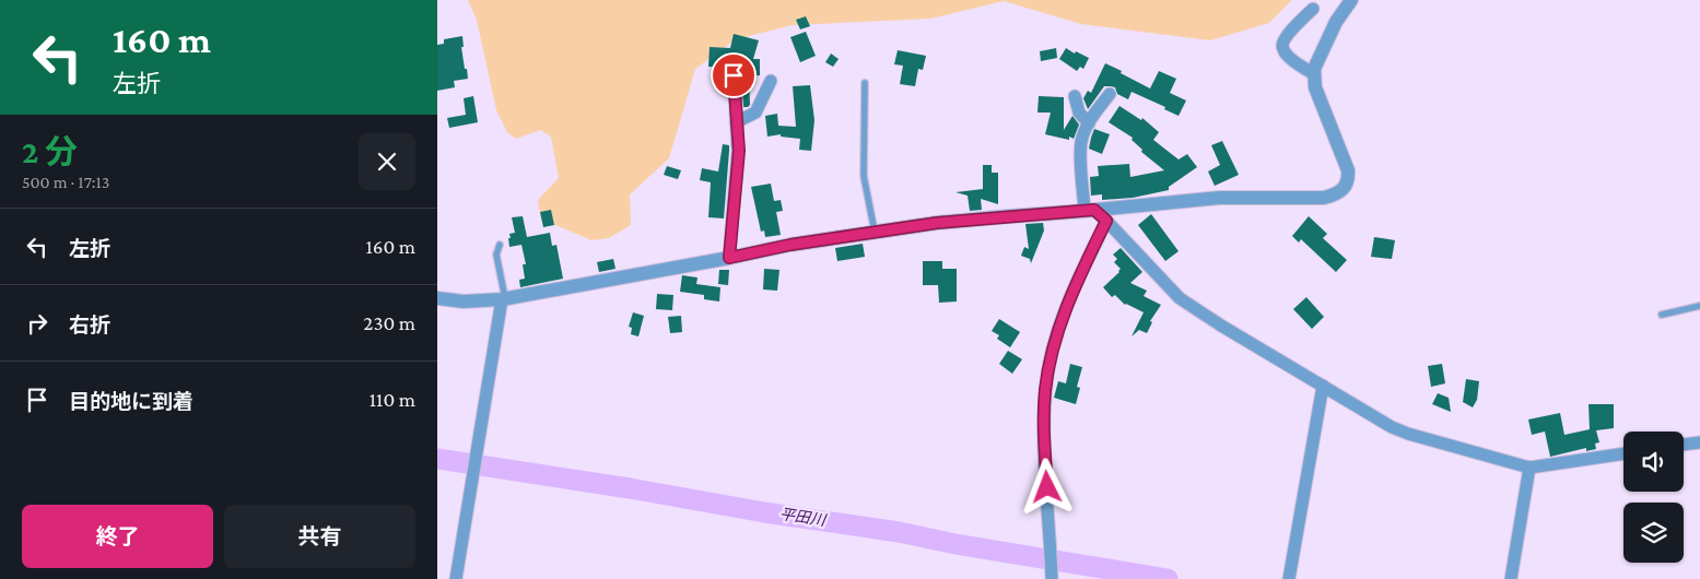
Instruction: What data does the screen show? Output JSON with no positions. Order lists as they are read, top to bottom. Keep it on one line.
{"water":["平田川"],"page":{"turn":["160 m","左折"],"heading":["2 分","500 m · 17:13"],"list":[{"name":"左折","value":"160 m"},{"name":"右折","value":"230 m"},{"name":"目的地に到着","value":"110 m"}],"buttons":["終了","共有"]}}
